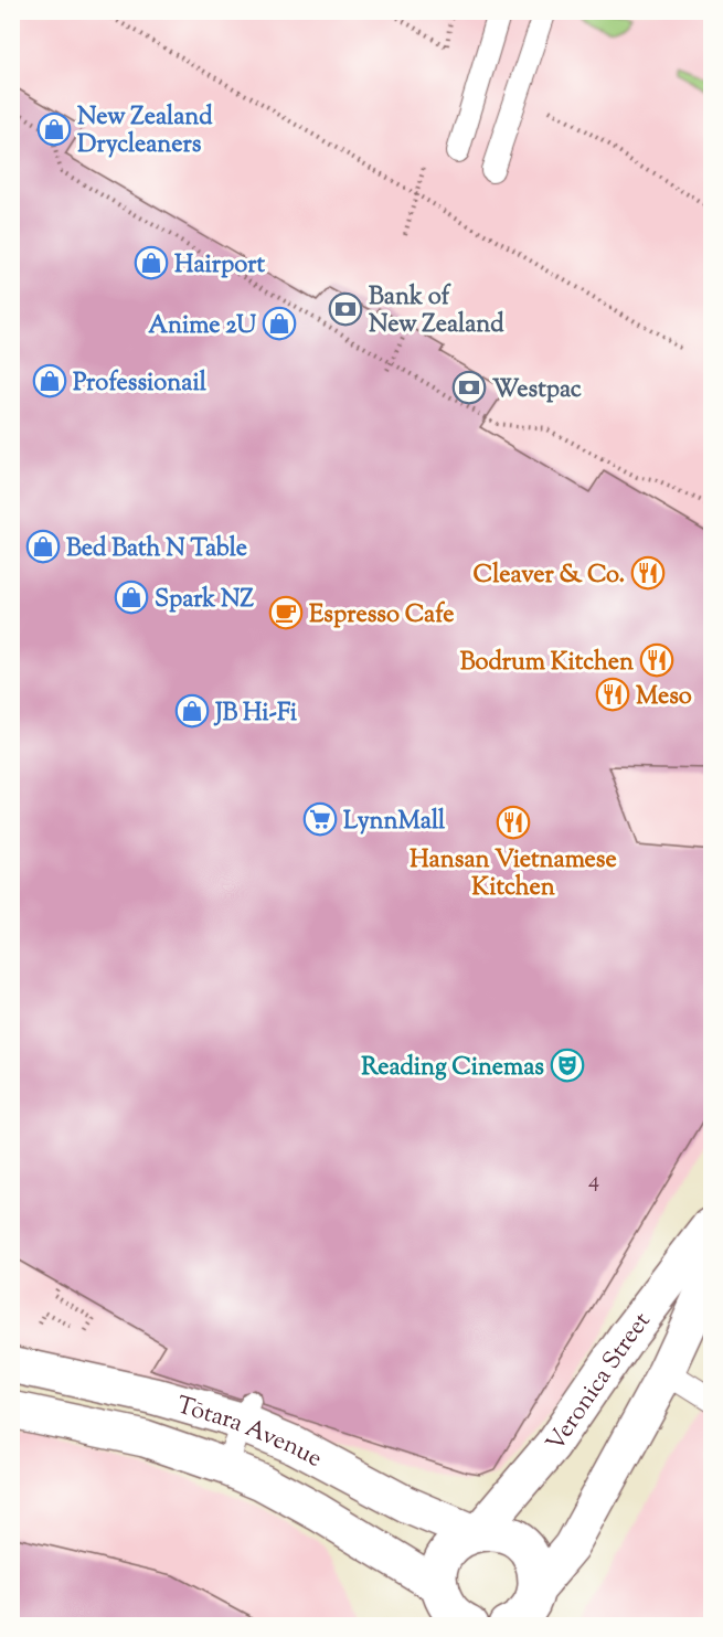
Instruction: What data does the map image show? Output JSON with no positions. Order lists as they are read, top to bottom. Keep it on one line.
{"streets":{"street":["Veronica Street","Tōtara Avenue"]},"crossings":[["Veronica Street","Tōtara Avenue"]],"places":{"shop":["New Zealand Drycleaners","Hairport","Anime 2U","Professionail","Bed Bath N Table","Spark NZ","JB Hi-Fi"],"bank":["Bank of New Zealand","Westpac"],"restaurant":["Cleaver & Co.","Bodrum Kitchen","Meso","Hansan Vietnamese Kitchen"],"cafe":["Espresso Cafe"],"supermarket":["LynnMall"],"theatre":["Reading Cinemas"]},"house_numbers":["4"]}
